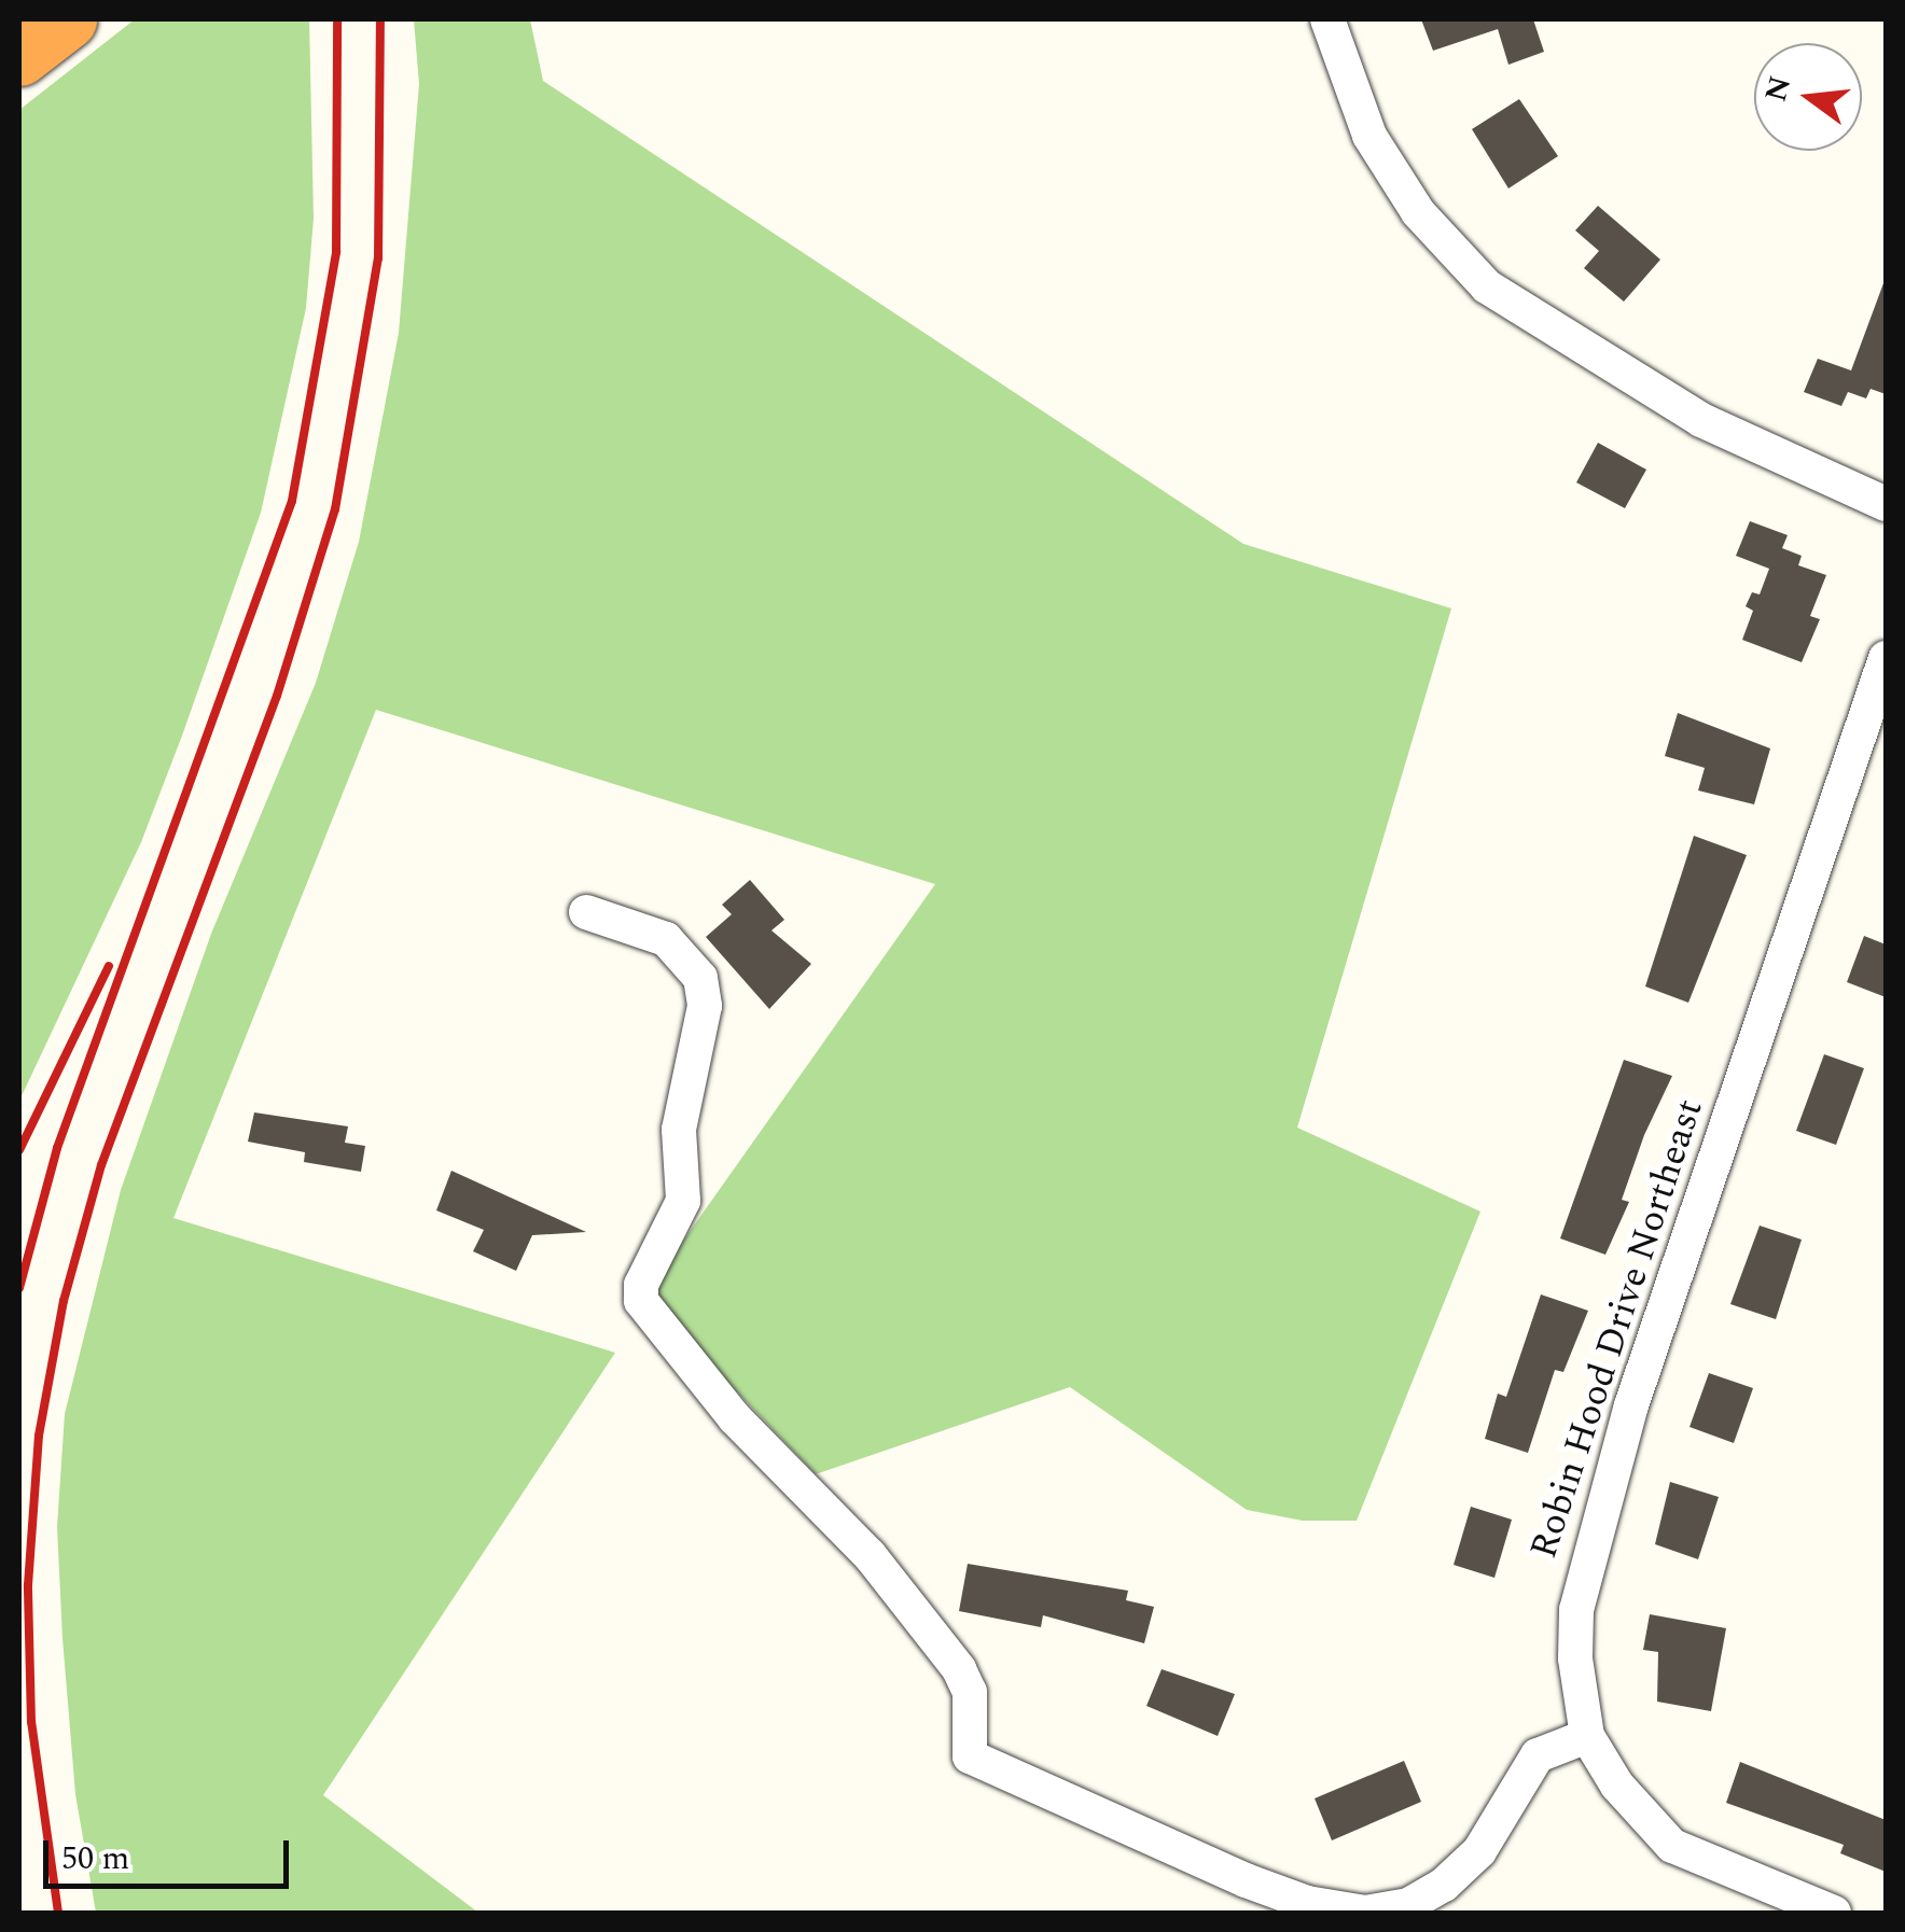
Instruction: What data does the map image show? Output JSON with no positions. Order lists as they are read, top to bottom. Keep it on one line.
{"streets":{"street":["Robin Hood Drive Northeast"]},"scale_bar":"50 m","north":"left"}
